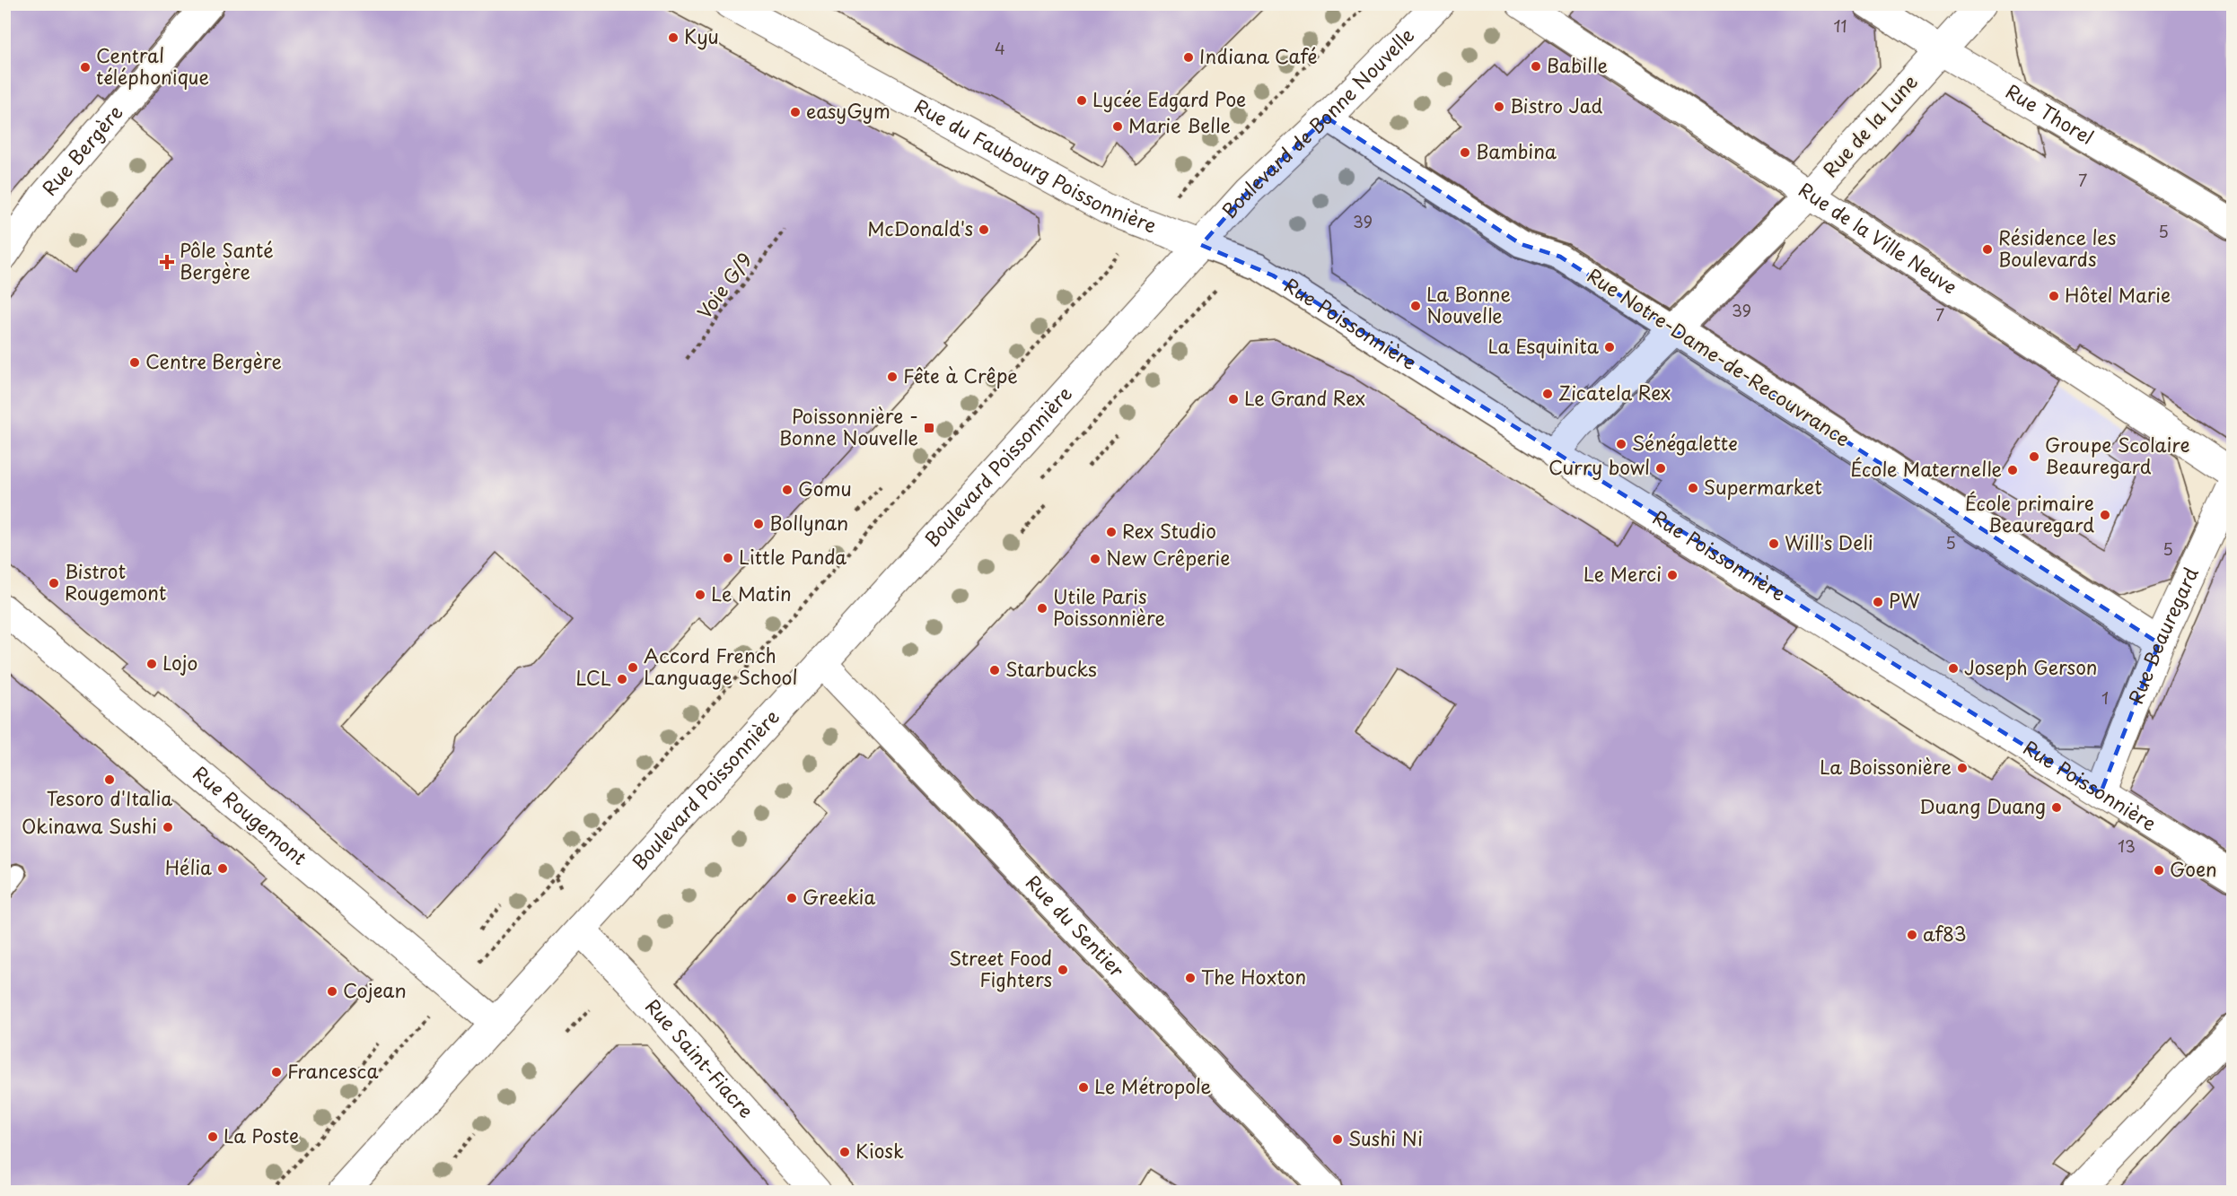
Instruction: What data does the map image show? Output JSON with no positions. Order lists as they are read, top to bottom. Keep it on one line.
{"streets":{"street":["Rue Thorel","Boulevard de Bonne Nouvelle","Rue de la Lune","Rue Bergère","Rue du Faubourg Poissonnière","Rue de la Ville Neuve","Rue Poissonnière","Rue Notre-Dame-de-Recouvrance","Boulevard Poissonnière","Rue Beauregard","Rue Rougemont","Rue du Sentier","Rue Saint-Fiacre"],"path":["Voie G/9"]},"crossings":[["Rue Thorel","Rue de la Lune"],["Boulevard de Bonne Nouvelle","Rue du Faubourg Poissonnière"],["Boulevard de Bonne Nouvelle","Rue Poissonnière"],["Boulevard de Bonne Nouvelle","Rue Notre-Dame-de-Recouvrance"],["Boulevard de Bonne Nouvelle","Boulevard Poissonnière"],["Rue de la Lune","Rue de la Ville Neuve"],["Rue de la Lune","Rue Poissonnière"],["Rue de la Lune","Rue Notre-Dame-de-Recouvrance"],["Rue du Faubourg Poissonnière","Rue Poissonnière"],["Rue du Faubourg Poissonnière","Boulevard Poissonnière"],["Rue Poissonnière","Boulevard Poissonnière"],["Rue Poissonnière","Rue Beauregard"],["Rue Notre-Dame-de-Recouvrance","Rue Beauregard"],["Boulevard Poissonnière","Rue Rougemont"],["Boulevard Poissonnière","Rue du Sentier"],["Boulevard Poissonnière","Rue Saint-Fiacre"]],"places":{"other":["Kyu","Indiana Café","Babille","Central téléphonique","Lycée Edgard Poe","Bistro Jad","easyGym","Marie Belle","Bambina","McDonald's","Résidence les Boulevards","Hôtel Marie","La Bonne Nouvelle","La Esquinita","Centre Bergère","Fête à Crêpe","Zicatela Rex","Le Grand Rex","Sénégalette","Groupe Scolaire Beauregard","Curry bowl","École Maternelle","Supermarket","Gomu","École primaire Beauregard","Bollynan","Rex Studio","Will's Deli","Little Panda","New Crêperie","Le Merci","Bistrot Rougemont","Le Matin","PW","Utile Paris Poissonnière","Lojo","Accord French Language School","Joseph Gerson","Starbucks","LCL","La Boissonière","Tesoro d'Italia","Duang Duang","Okinawa Sushi","Hélia","Goen","Greekia","af83","Street Food Fighters","The Hoxton","Cojean","Francesca","Le Métropole","La Poste","Sushi Ni","Kiosk"],"health":["Pôle Santé Bergère"],"transit":["Poissonnière - Bonne Nouvelle"]},"house_numbers":["11","4","7","39","5","39","7","5","5","1","13"]}
